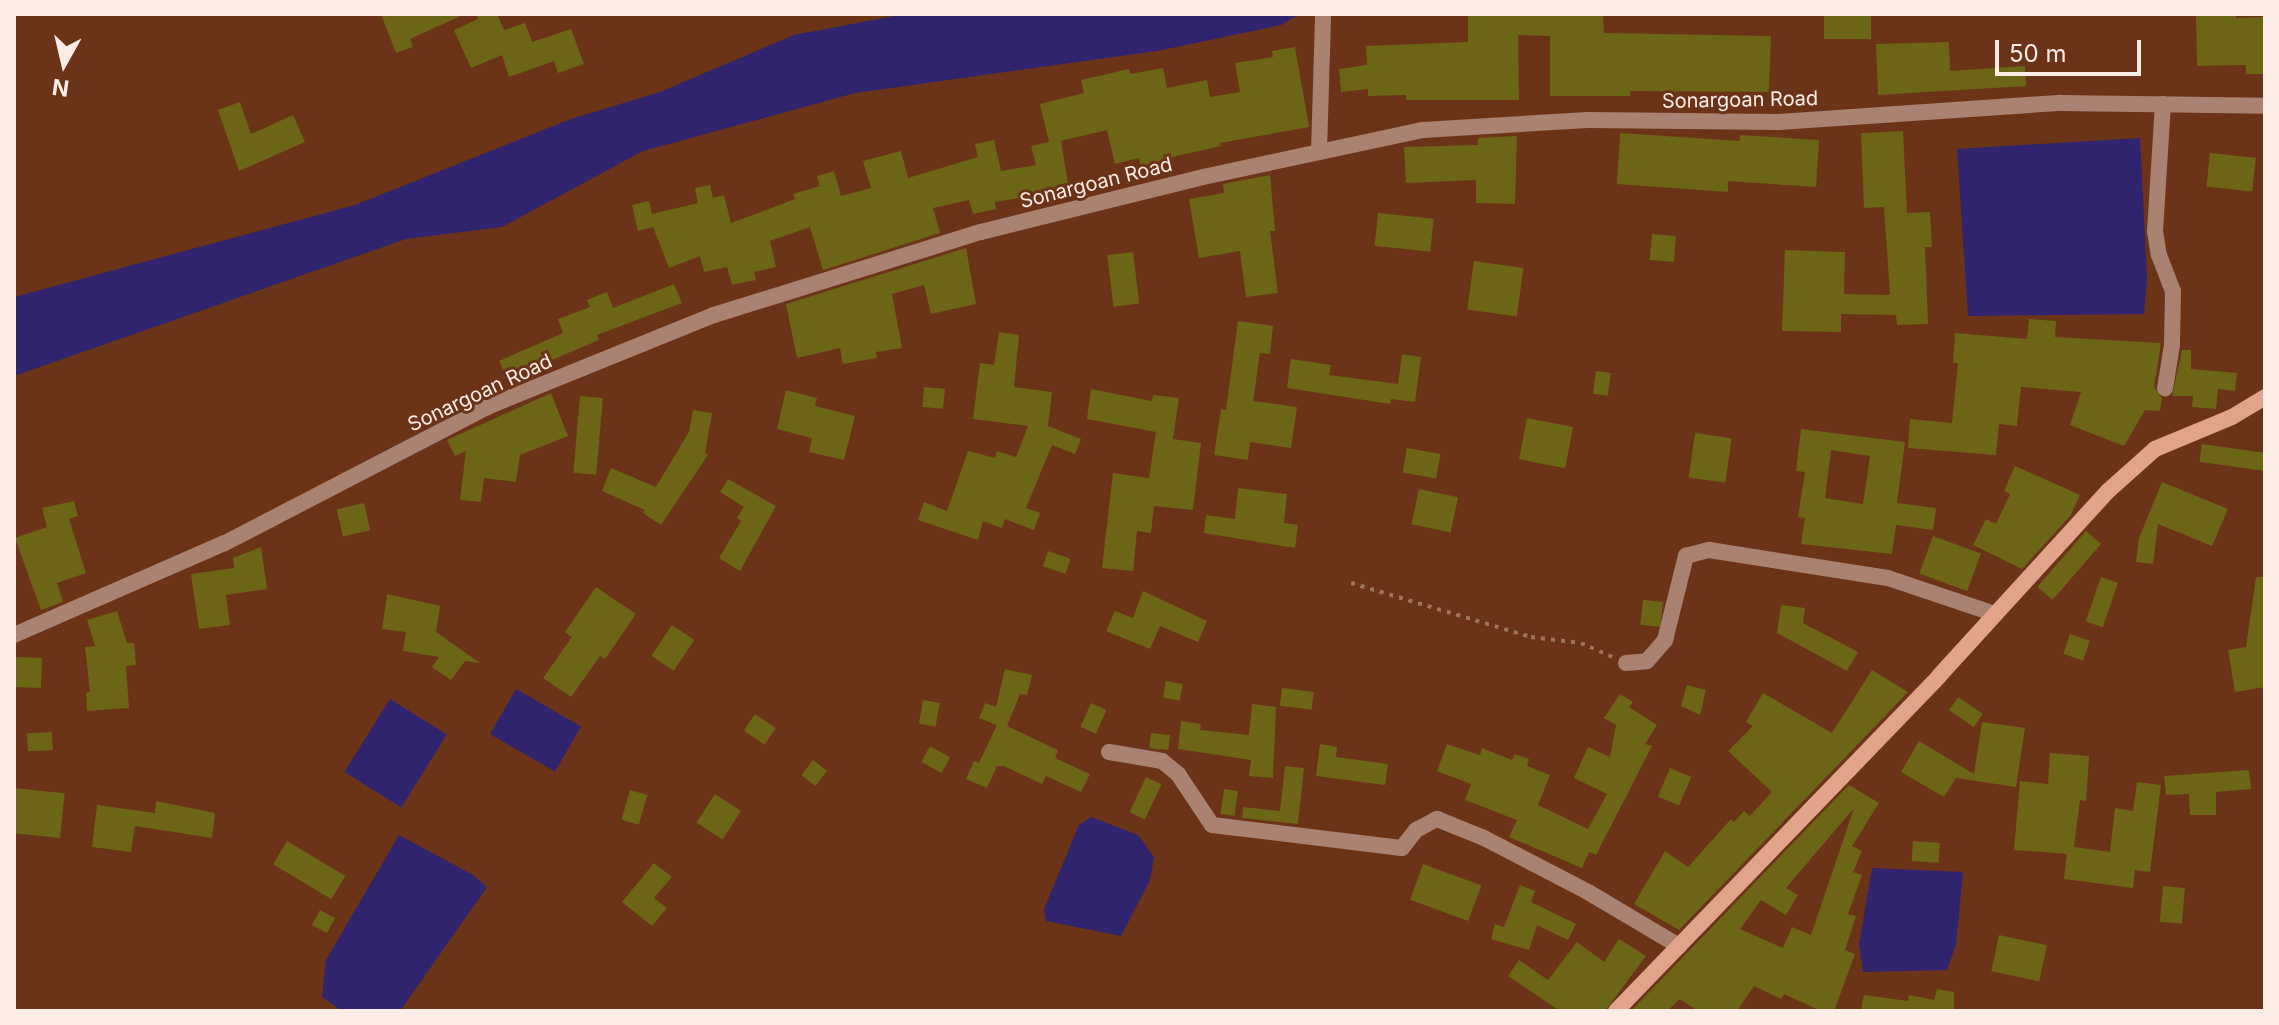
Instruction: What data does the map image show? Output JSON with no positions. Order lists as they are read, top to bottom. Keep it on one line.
{"streets":{"street":["Sonargoan Road"]},"scale_bar":"50 m","north":"bottom"}
